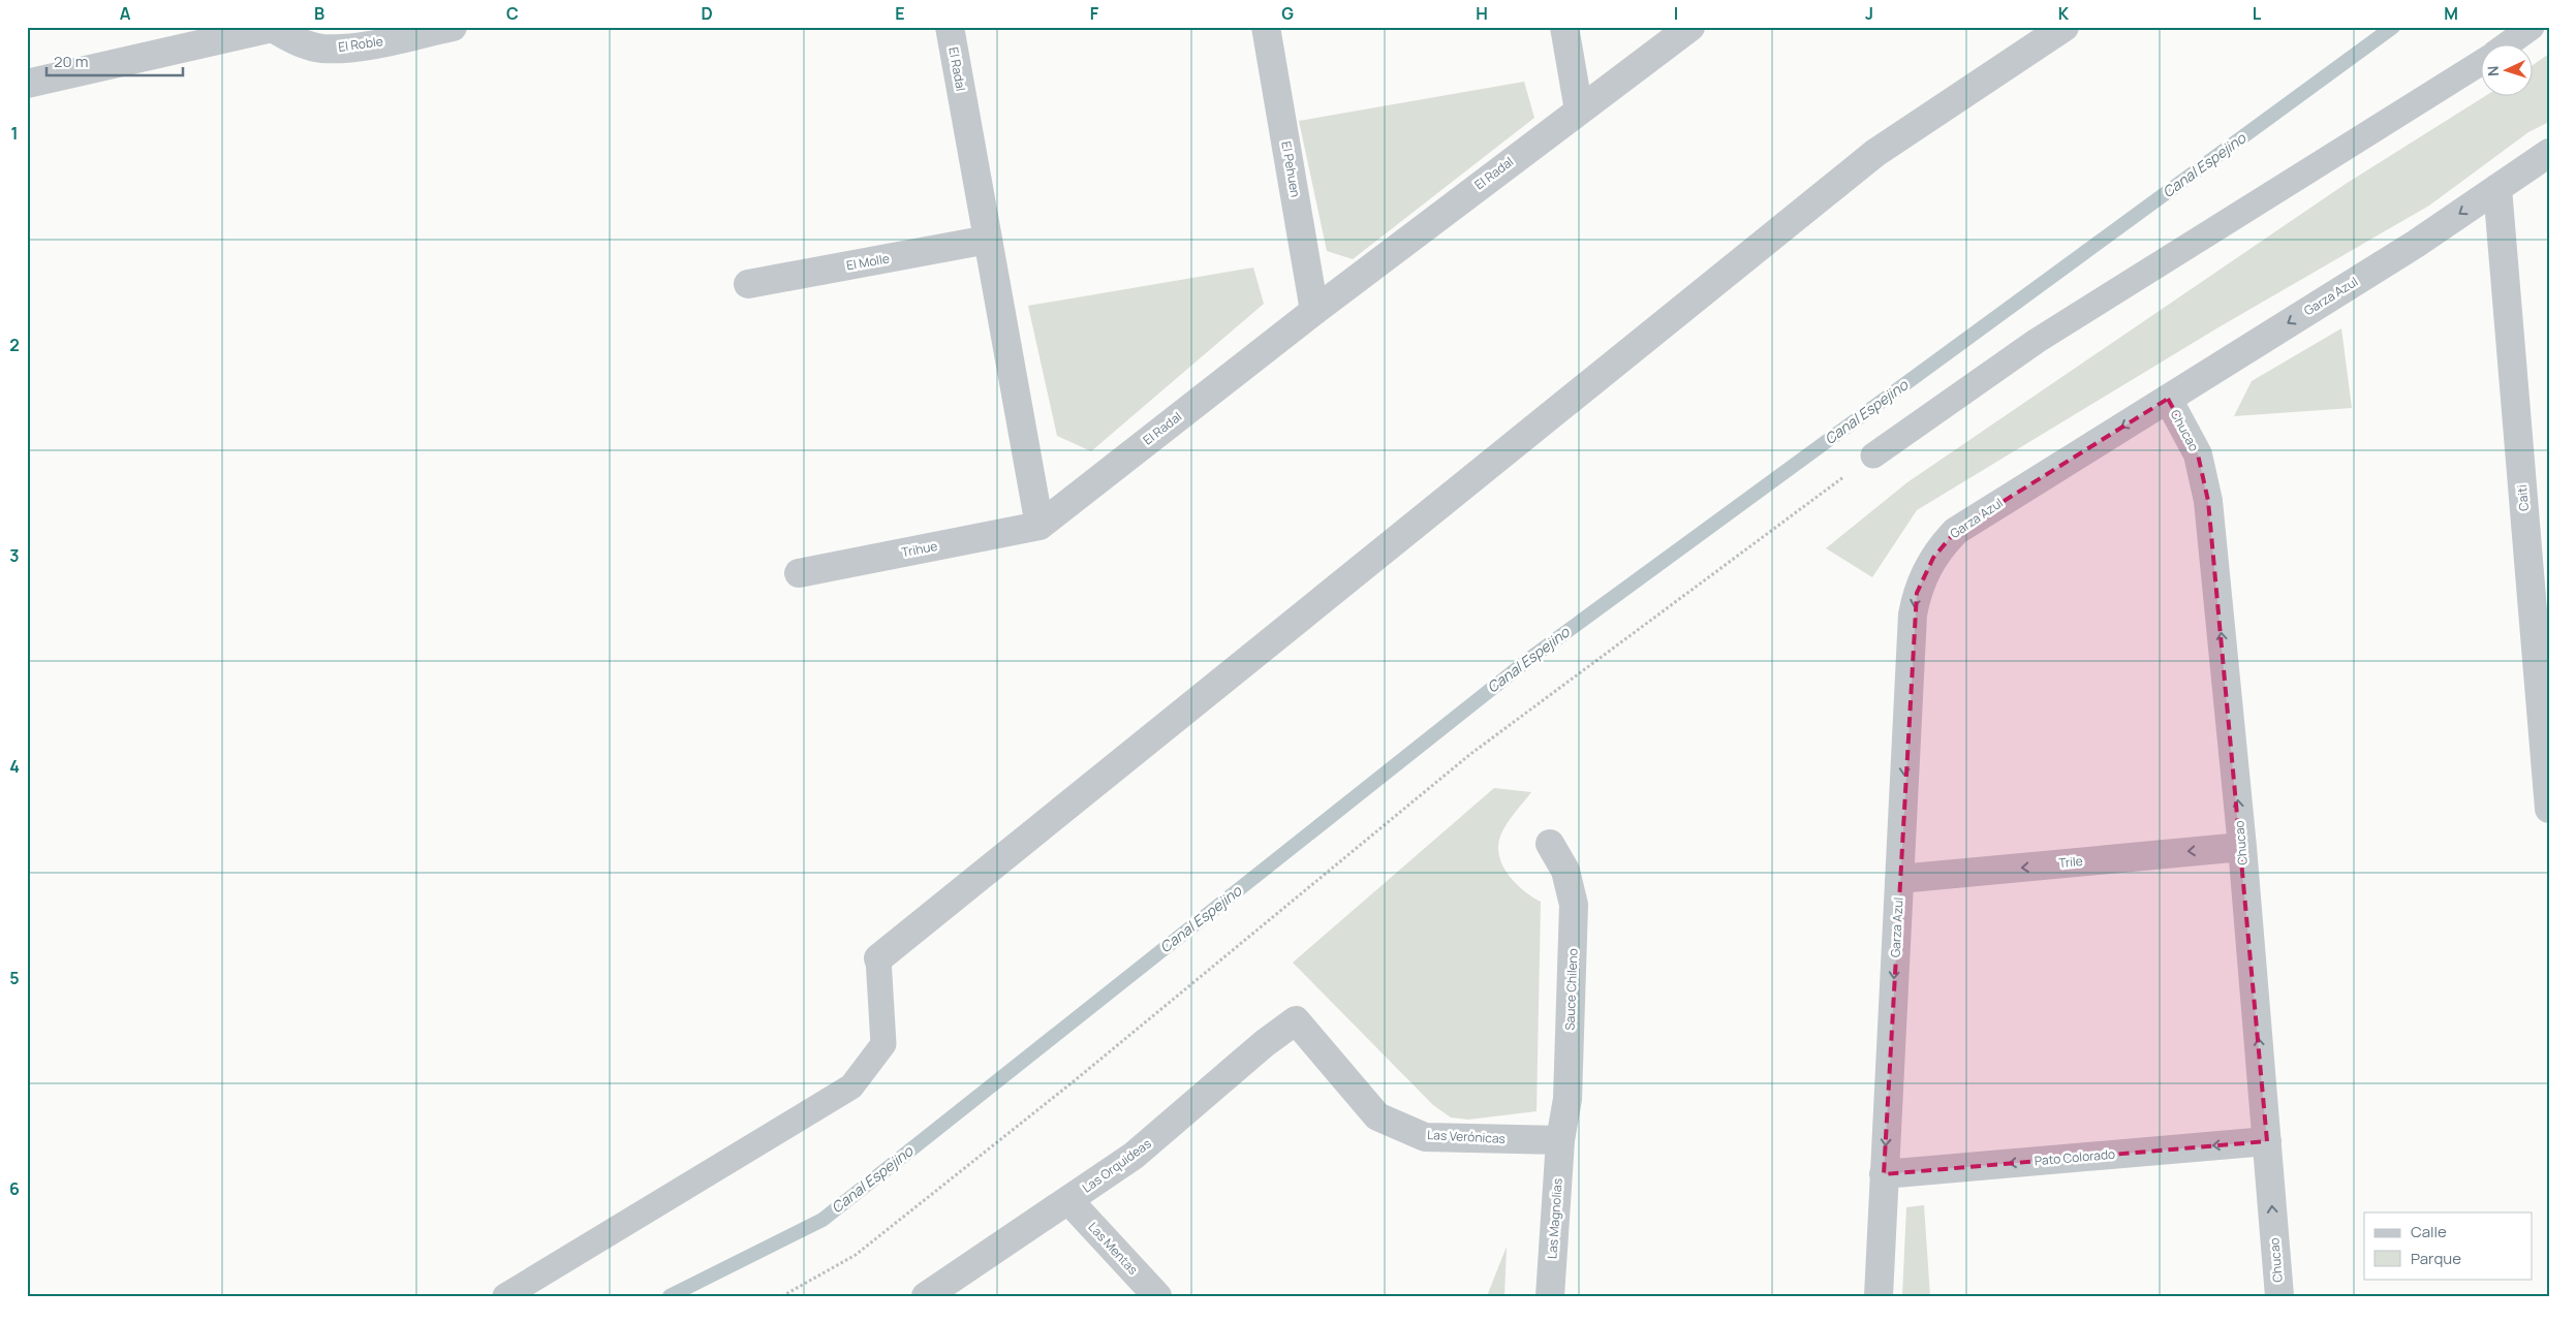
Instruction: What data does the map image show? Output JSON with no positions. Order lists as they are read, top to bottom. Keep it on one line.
{"streets":{"street":["El Roble","El Radal","El Pehuen","El Molle","Garza Azul","Chucao","Caiti","Trihue","Trile","Sauce Chileno","Las Verónicas","Pato Colorado","Las Orquideas","Las Magnolias","Las Mentas"]},"crossings":[["El Radal","El Pehuen"],["El Radal","El Molle"],["El Radal","Trihue"],["Garza Azul","Chucao"],["Garza Azul","Caiti"],["Garza Azul","Trile"],["Garza Azul","Pato Colorado"],["Chucao","Trile"],["Chucao","Pato Colorado"],["Sauce Chileno","Las Verónicas"],["Sauce Chileno","Las Magnolias"],["Las Verónicas","Las Orquideas"],["Las Verónicas","Las Magnolias"],["Las Orquideas","Las Mentas"]],"one_way":["Garza Azul","Chucao","Trile","Pato Colorado"],"water":["Canal Espejino"],"legend":["Calle","Parque"],"scale_bar":"20 m","north":"left","grid":{"columns":["A","B","C","D","E","F","G","H","I","J","K","L","M"],"rows":["1","2","3","4","5","6"]}}
